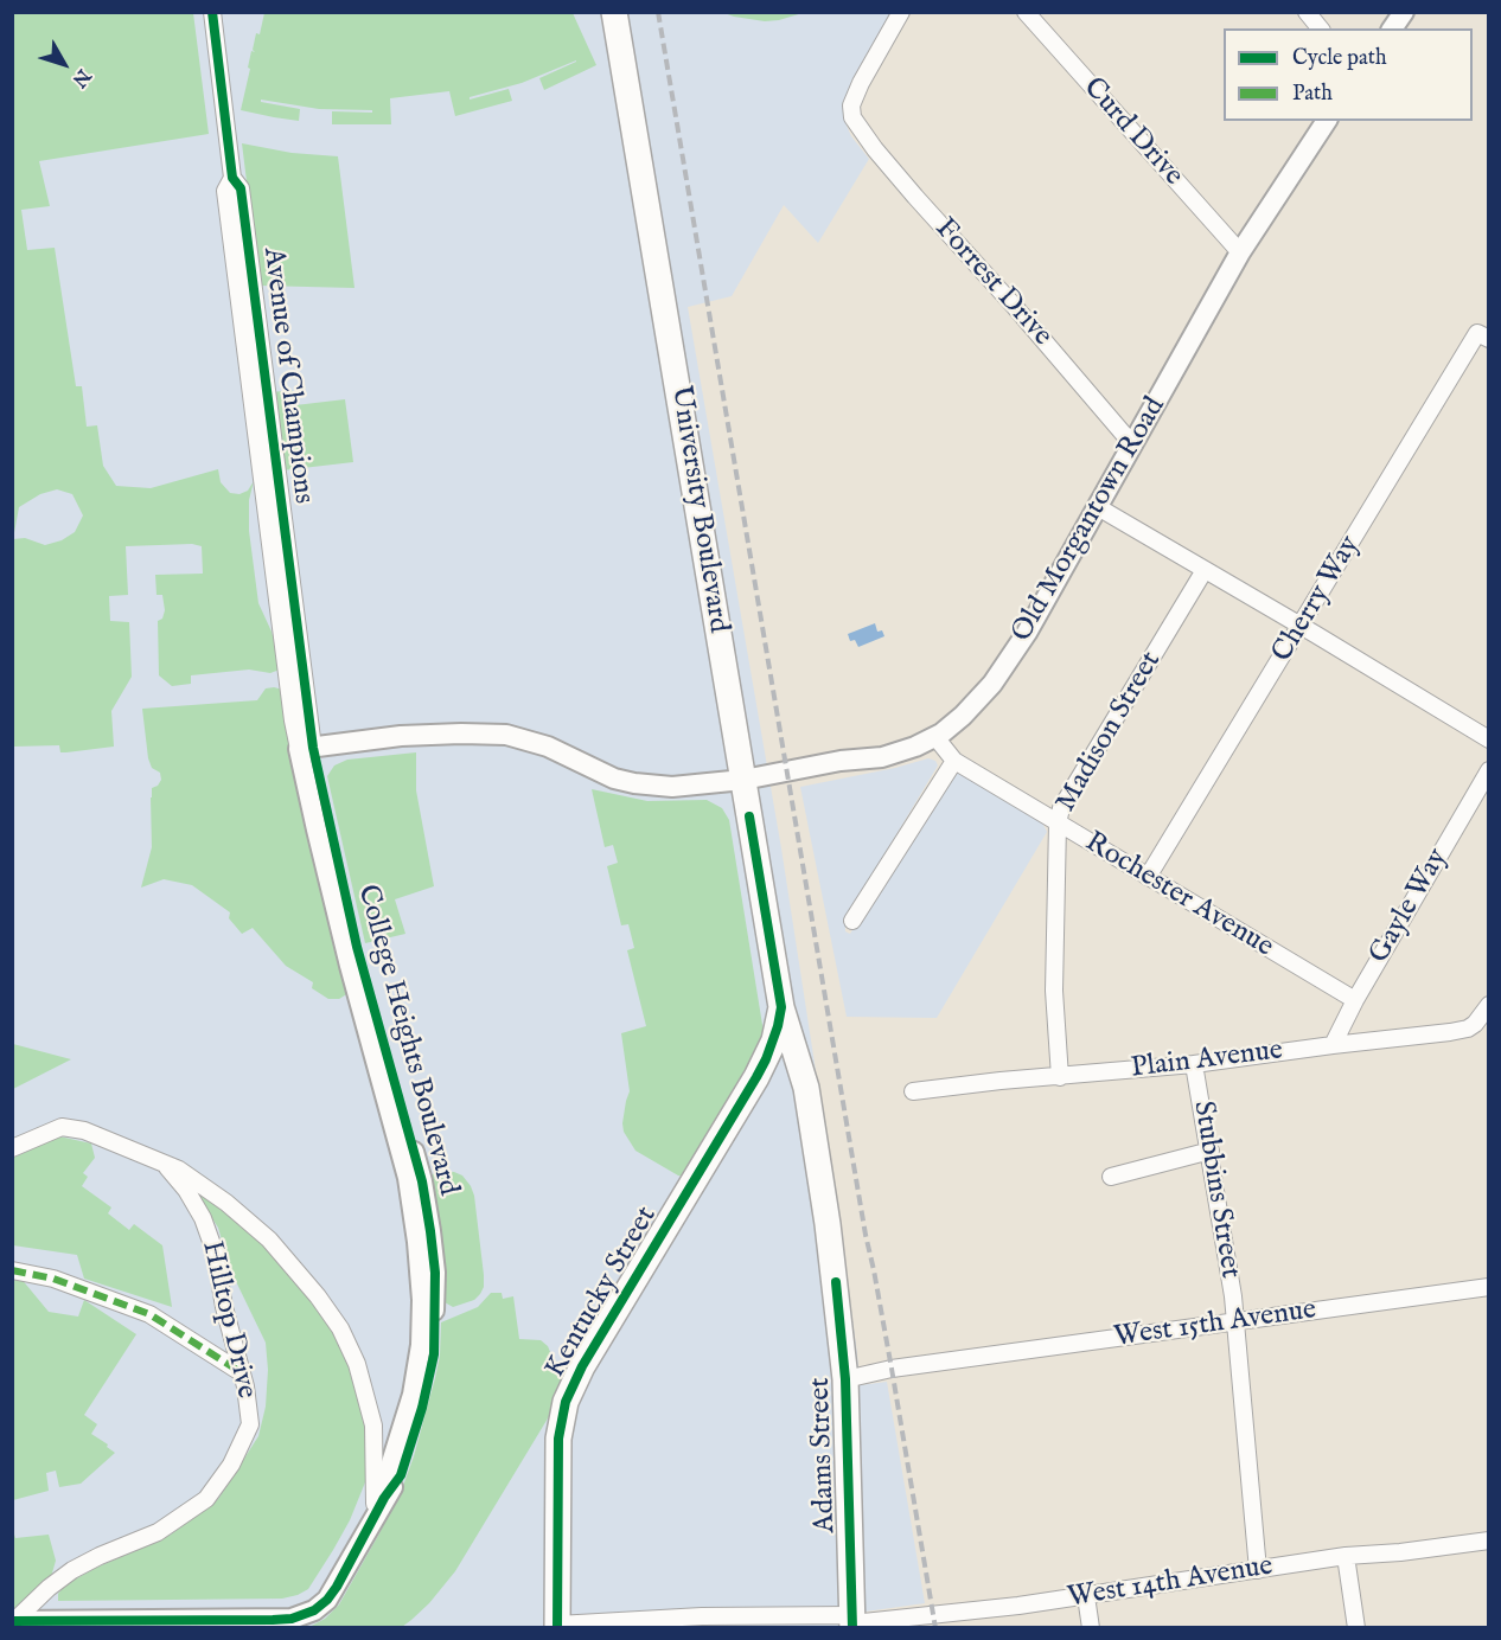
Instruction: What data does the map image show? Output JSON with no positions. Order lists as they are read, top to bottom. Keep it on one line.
{"streets":{"main road":["University Boulevard","Kentucky Street","Adams Street"],"street":["Curd Drive","Forrest Drive","Avenue of Champions","Old Morgantown Road","Cherry Way","Madison Street","Rochester Avenue","Gayle Way","College Heights Boulevard","Plain Avenue","Stubbins Street","Hilltop Drive","West 15th Avenue","West 14th Avenue"]},"crossings":[["Curd Drive","Old Morgantown Road"],["Forrest Drive","Old Morgantown Road"],["Avenue of Champions","College Heights Boulevard"],["University Boulevard","Old Morgantown Road"],["University Boulevard","Kentucky Street"],["University Boulevard","Adams Street"],["Old Morgantown Road","Rochester Avenue"],["Cherry Way","Rochester Avenue"],["Madison Street","Rochester Avenue"],["Madison Street","Plain Avenue"],["Rochester Avenue","Gayle Way"],["Gayle Way","Plain Avenue"],["College Heights Boulevard","Hilltop Drive"],["Plain Avenue","Stubbins Street"],["Stubbins Street","West 15th Avenue"],["Stubbins Street","West 14th Avenue"],["Kentucky Street","Adams Street"],["Kentucky Street","West 14th Avenue"],["West 15th Avenue","Adams Street"],["Adams Street","West 14th Avenue"]],"legend":["Cycle path","Path"],"north":"bottom right"}
